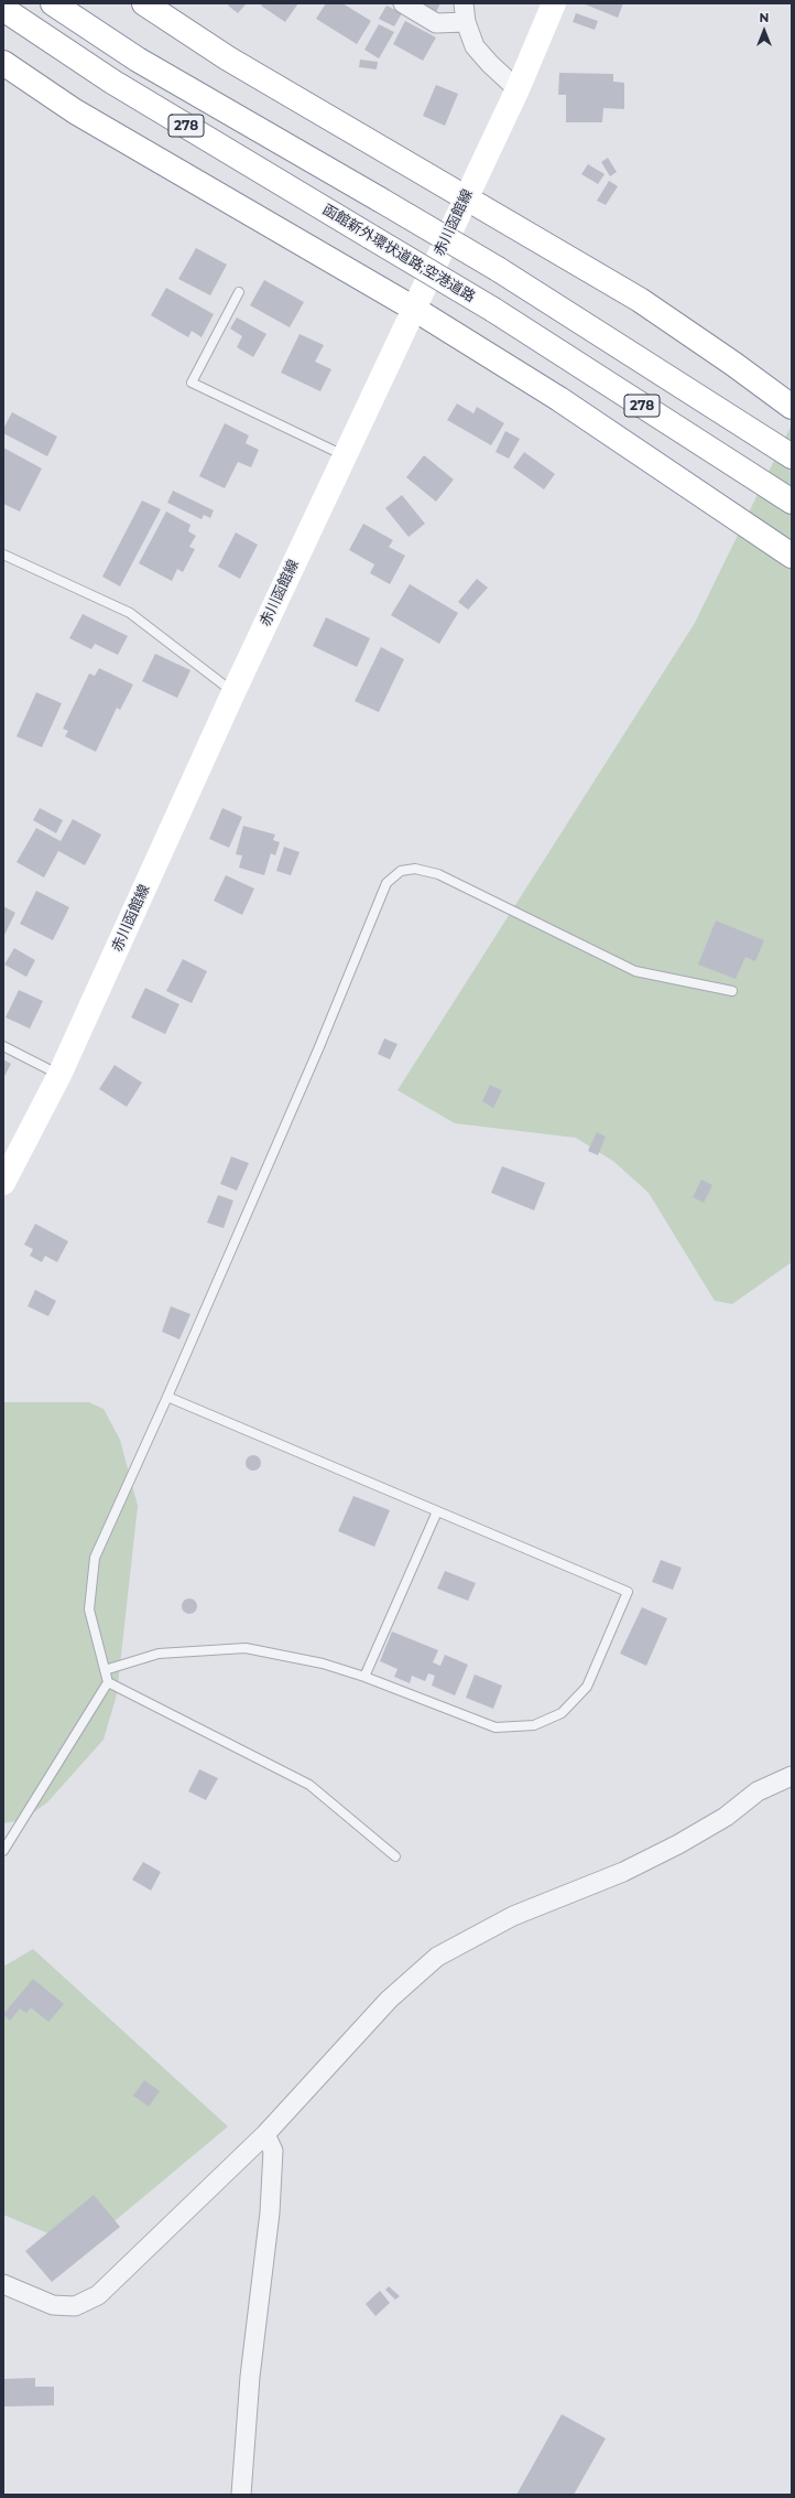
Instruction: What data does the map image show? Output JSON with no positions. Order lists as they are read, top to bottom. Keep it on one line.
{"streets":{"main road":["278","赤川函館線","函館新外環状道路;空港道路"]},"north":"top"}
